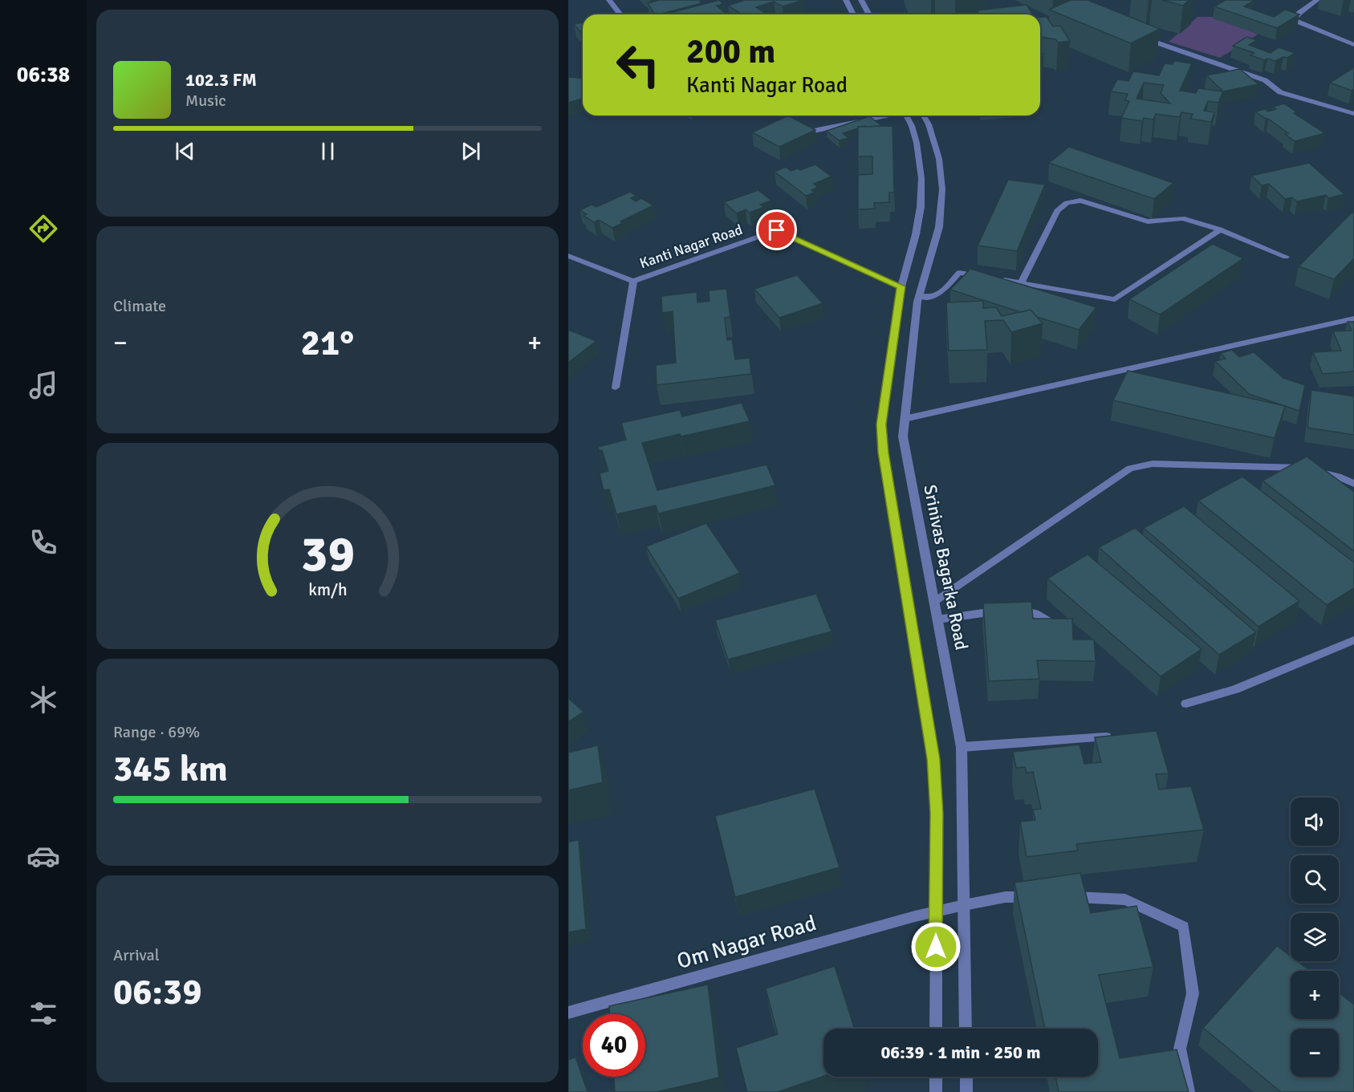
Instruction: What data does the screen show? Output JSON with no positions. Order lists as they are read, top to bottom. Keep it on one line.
{"streets":{"street":["Kanti Nagar Road","Srinivas Bagarka Road","Om Nagar Road"]},"crossings":[["Srinivas Bagarka Road","Om Nagar Road"]],"page":{"tabs":"06:38","turn":["200 m","Kanti Nagar Road"],"song":["102.3 FM","Music"],"tile":["Climate",["Range · 69%","345 km"],["Arrival","06:39"]],"heat":["−","21°","+"],"map_buttons":["+","−"],"limit":"40","trip":"06:39 · 1 min · 250 m","gauge":["39","km/h"]}}
